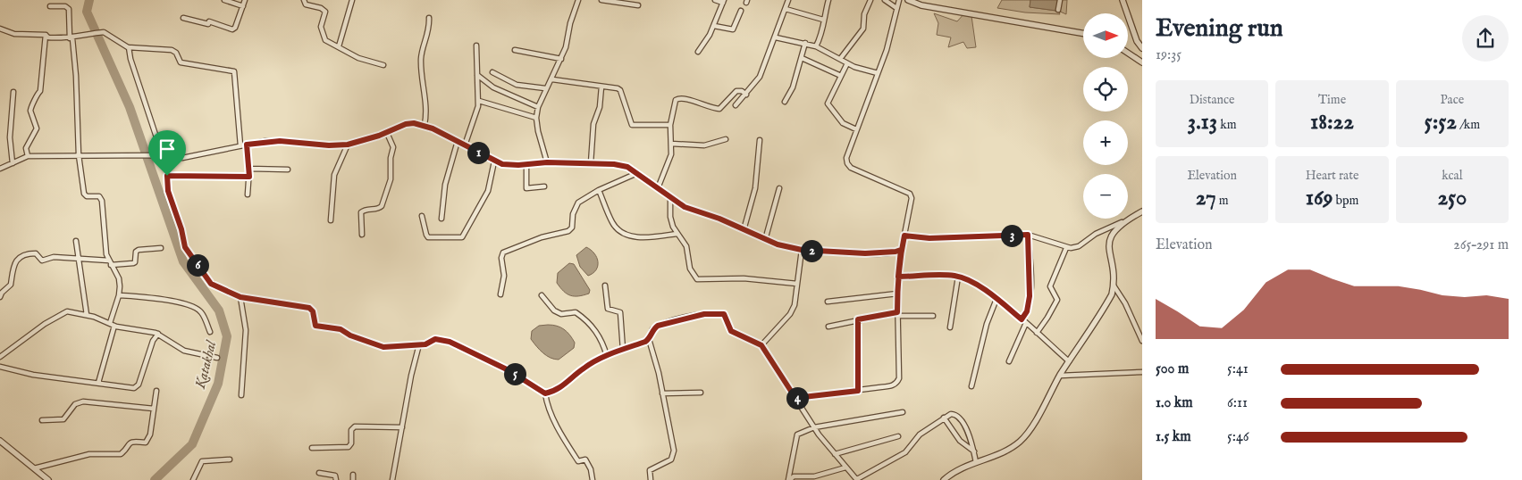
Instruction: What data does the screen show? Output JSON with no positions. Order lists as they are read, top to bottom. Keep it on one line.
{"water":["Katakhal"],"north":"right","page":{"heading":["Evening run","19:35"],"map_buttons":["+","−"],"stats":[["Distance","3.13 km"],["Time","18:22"],["Pace","5:52 /km"],["Elevation","27 m"],["Heart rate","169 bpm"],["kcal","250"]],"pins":["1","3","2","6","5","4"],"chart":["Elevation","265–291 m"],"list":[{"name":"500 m","note":"5:41"},{"name":"1.0 km","note":"6:11"},{"name":"1.5 km","note":"5:46"}]}}
